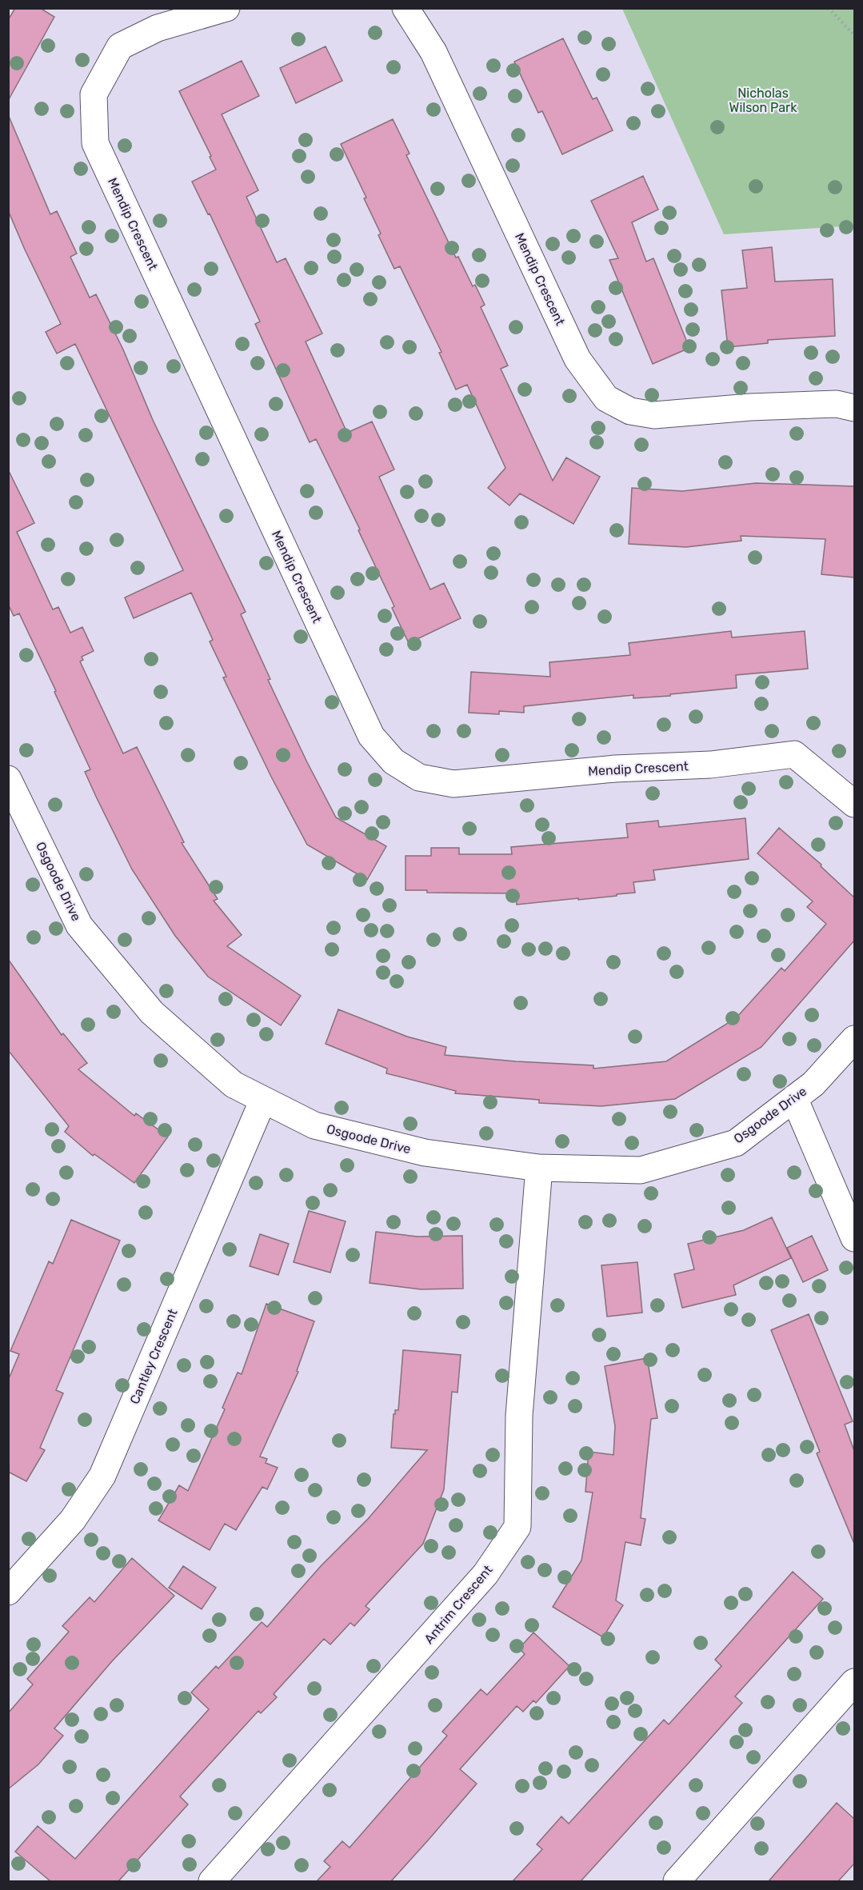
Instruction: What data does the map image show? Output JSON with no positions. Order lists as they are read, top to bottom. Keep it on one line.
{"streets":{"street":["Mendip Crescent","Osgoode Drive","Cantley Crescent","Antrim Crescent"]},"crossings":[["Osgoode Drive","Cantley Crescent"],["Osgoode Drive","Antrim Crescent"]],"parks":["Nicholas Wilson Park"]}
